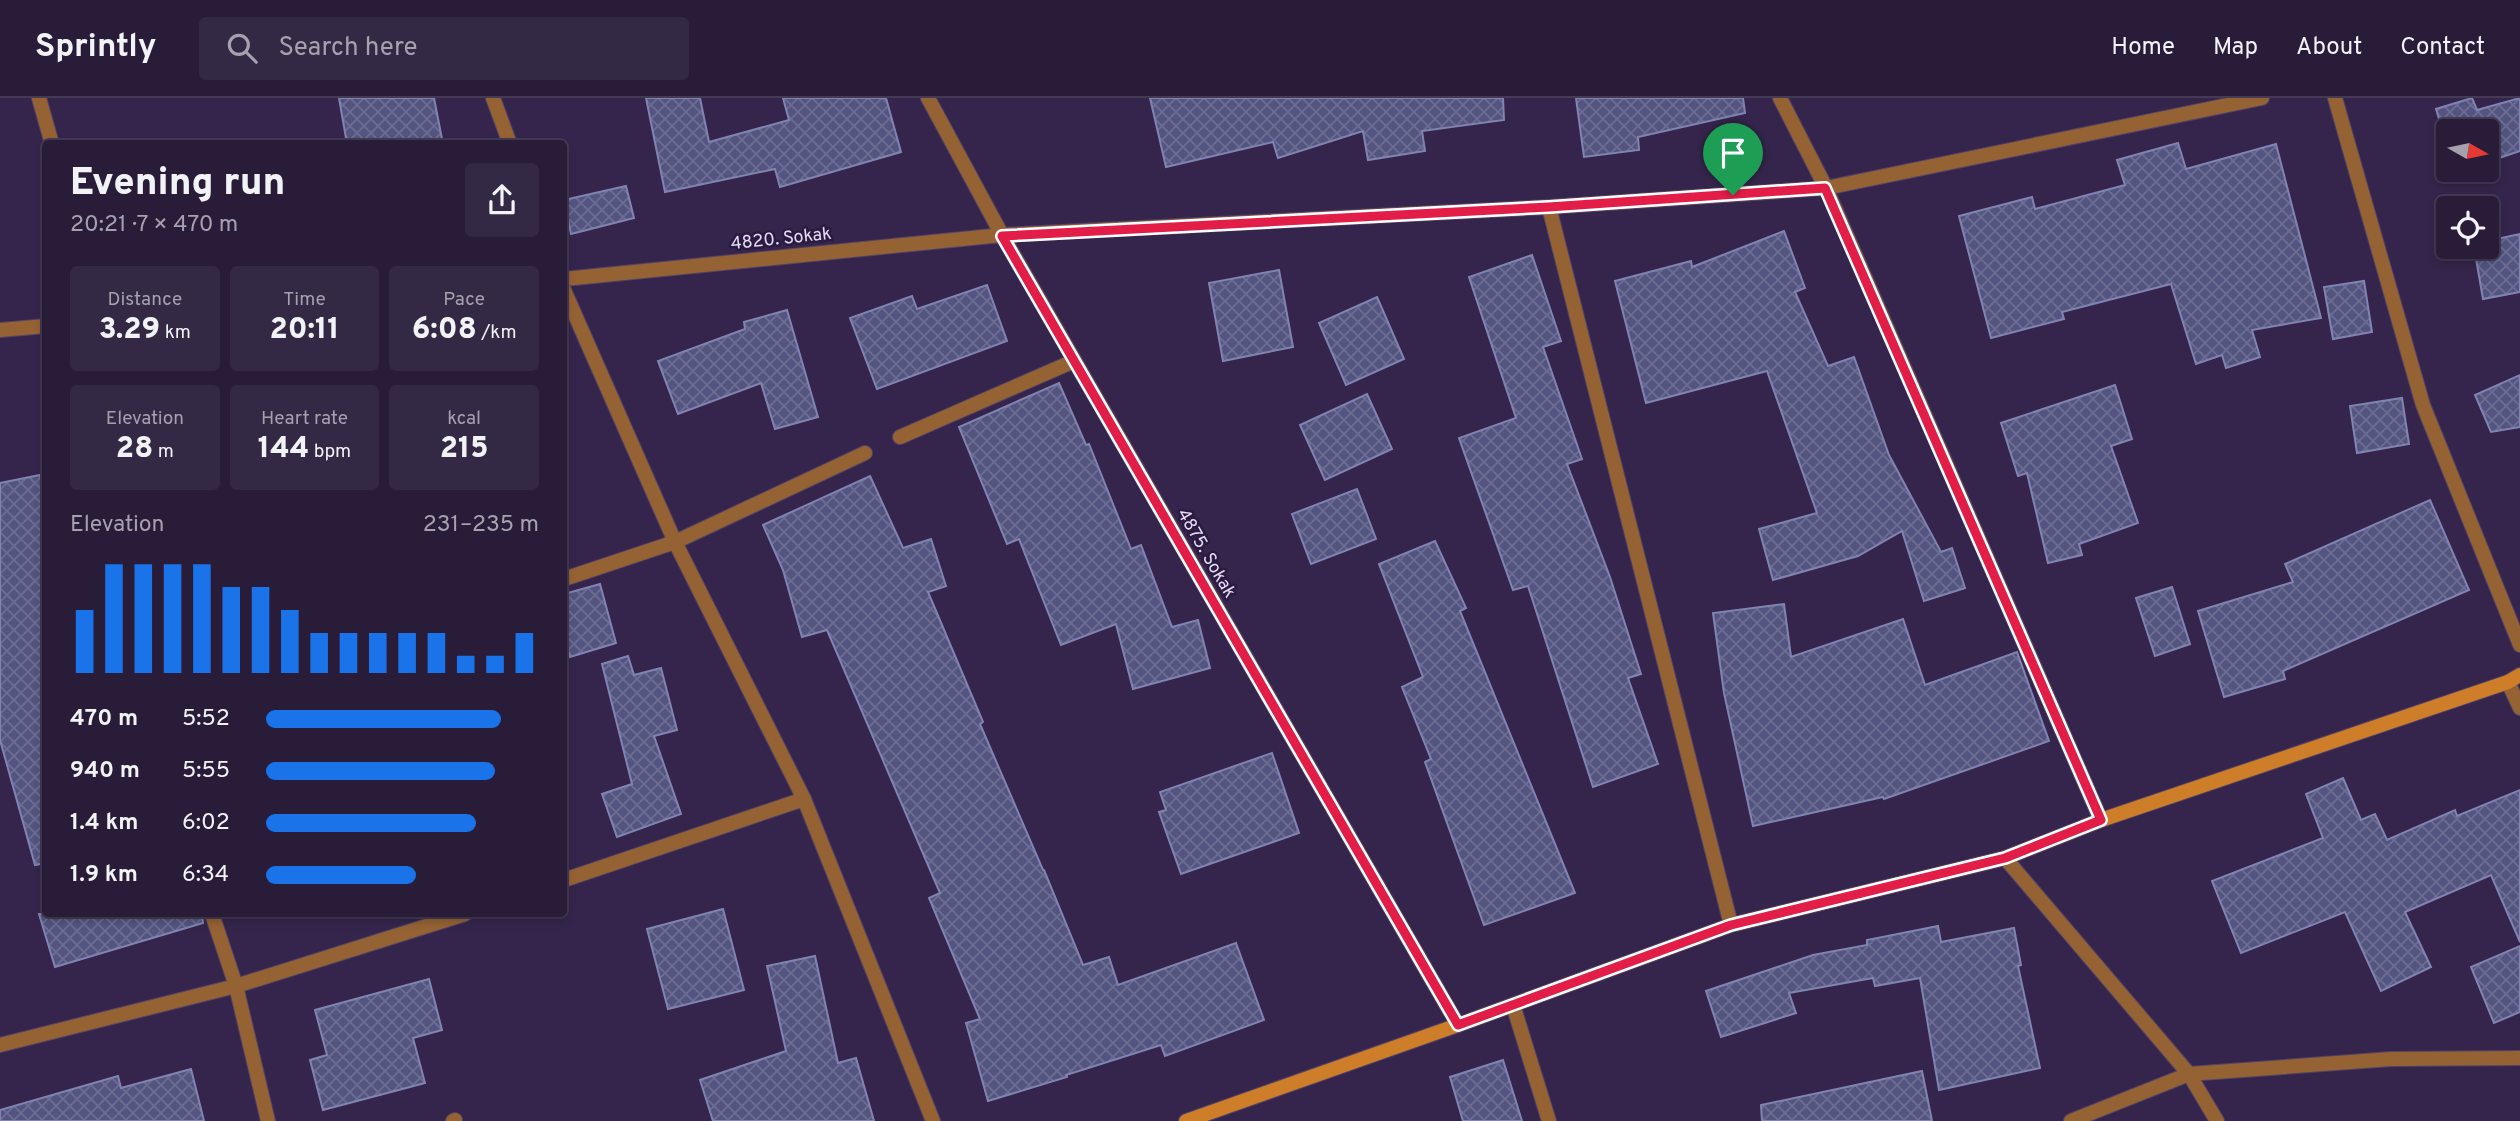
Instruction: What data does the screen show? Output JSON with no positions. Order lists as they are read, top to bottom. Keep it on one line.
{"streets":{"street":["4820. Sokak","4875. Sokak"]},"crossings":[["4820. Sokak","4875. Sokak"]],"north":"right","page":{"header":"Sprintly","search":"Search here","nav":["Home","Map","About","Contact"],"heading":["Evening run","20:21 · 7 × 470 m"],"stats":[["Distance","3.29 km"],["Time","20:11"],["Pace","6:08 /km"],["Elevation","28 m"],["Heart rate","144 bpm"],["kcal","215"]],"chart":["Elevation","231–235 m"],"list":[{"name":"470 m","note":"5:52"},{"name":"940 m","note":"5:55"},{"name":"1.4 km","note":"6:02"},{"name":"1.9 km","note":"6:34"}]}}
